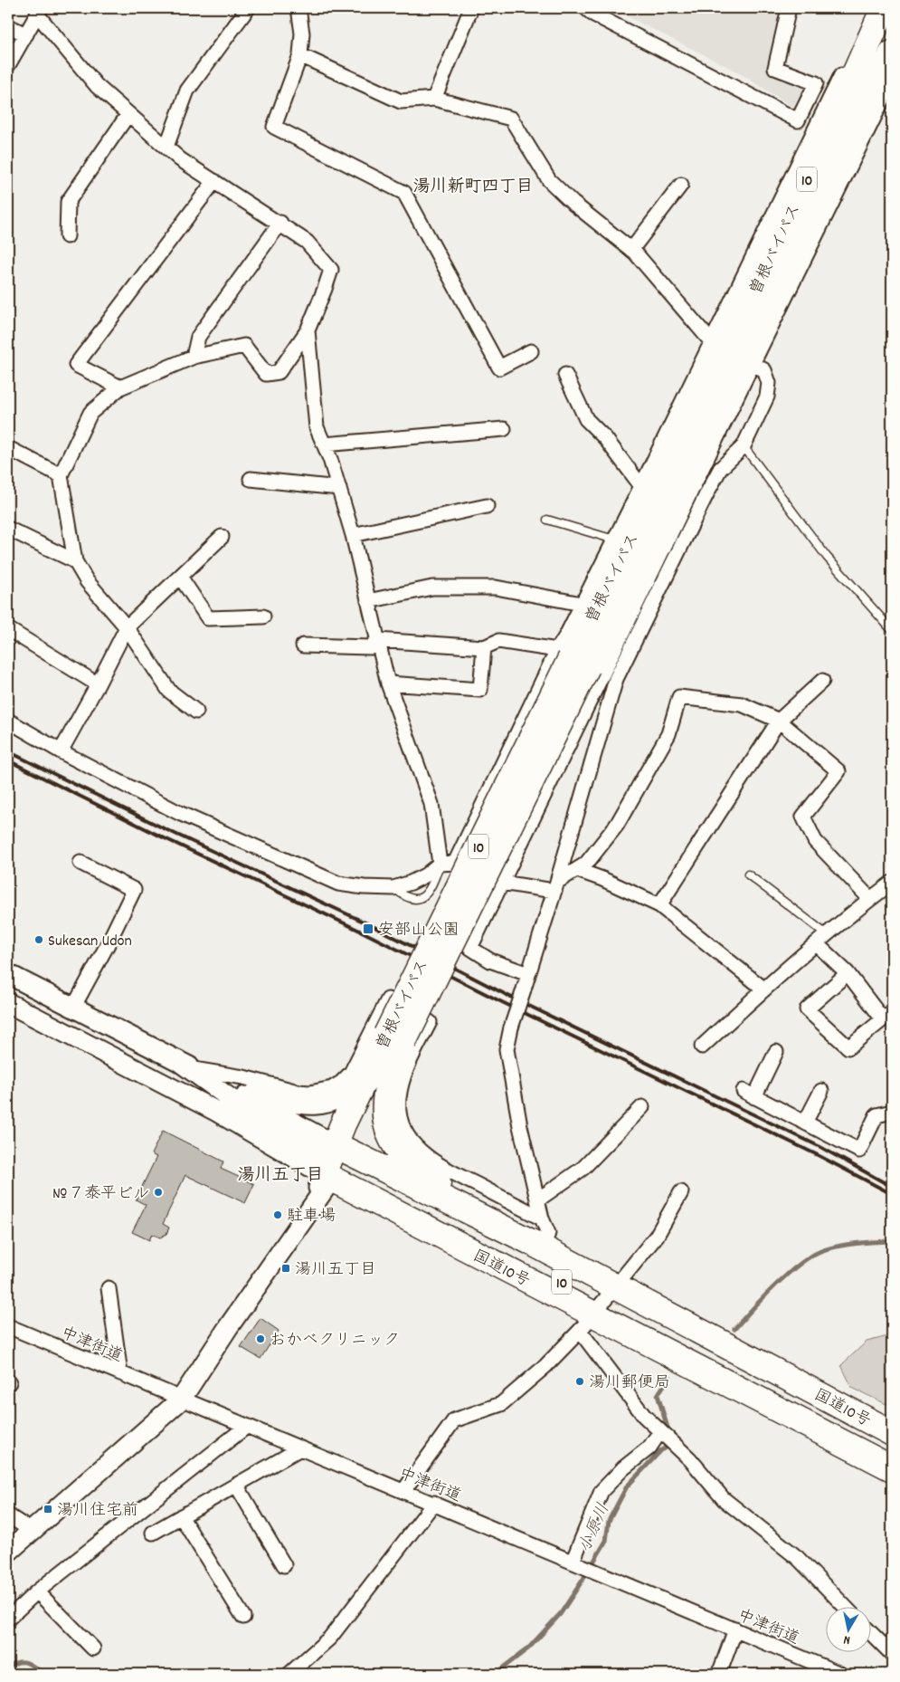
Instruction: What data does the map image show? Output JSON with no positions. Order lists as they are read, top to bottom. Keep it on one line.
{"streets":{"highway":["10","曽根バイパス","国道10号"],"street":["中津街道"]},"crossings":[["10","曽根バイパス"],["10","国道10号"],["曽根バイパス","国道10号"]],"districts":["湯川新町四丁目","湯川五丁目"],"water":["小原川"],"places":{"transit":["安部山公園","湯川五丁目","湯川住宅前"],"other":["Sukesan Udon","№７泰平ビル","駐車場","おかべクリニック","湯川郵便局"]},"north":"bottom"}
